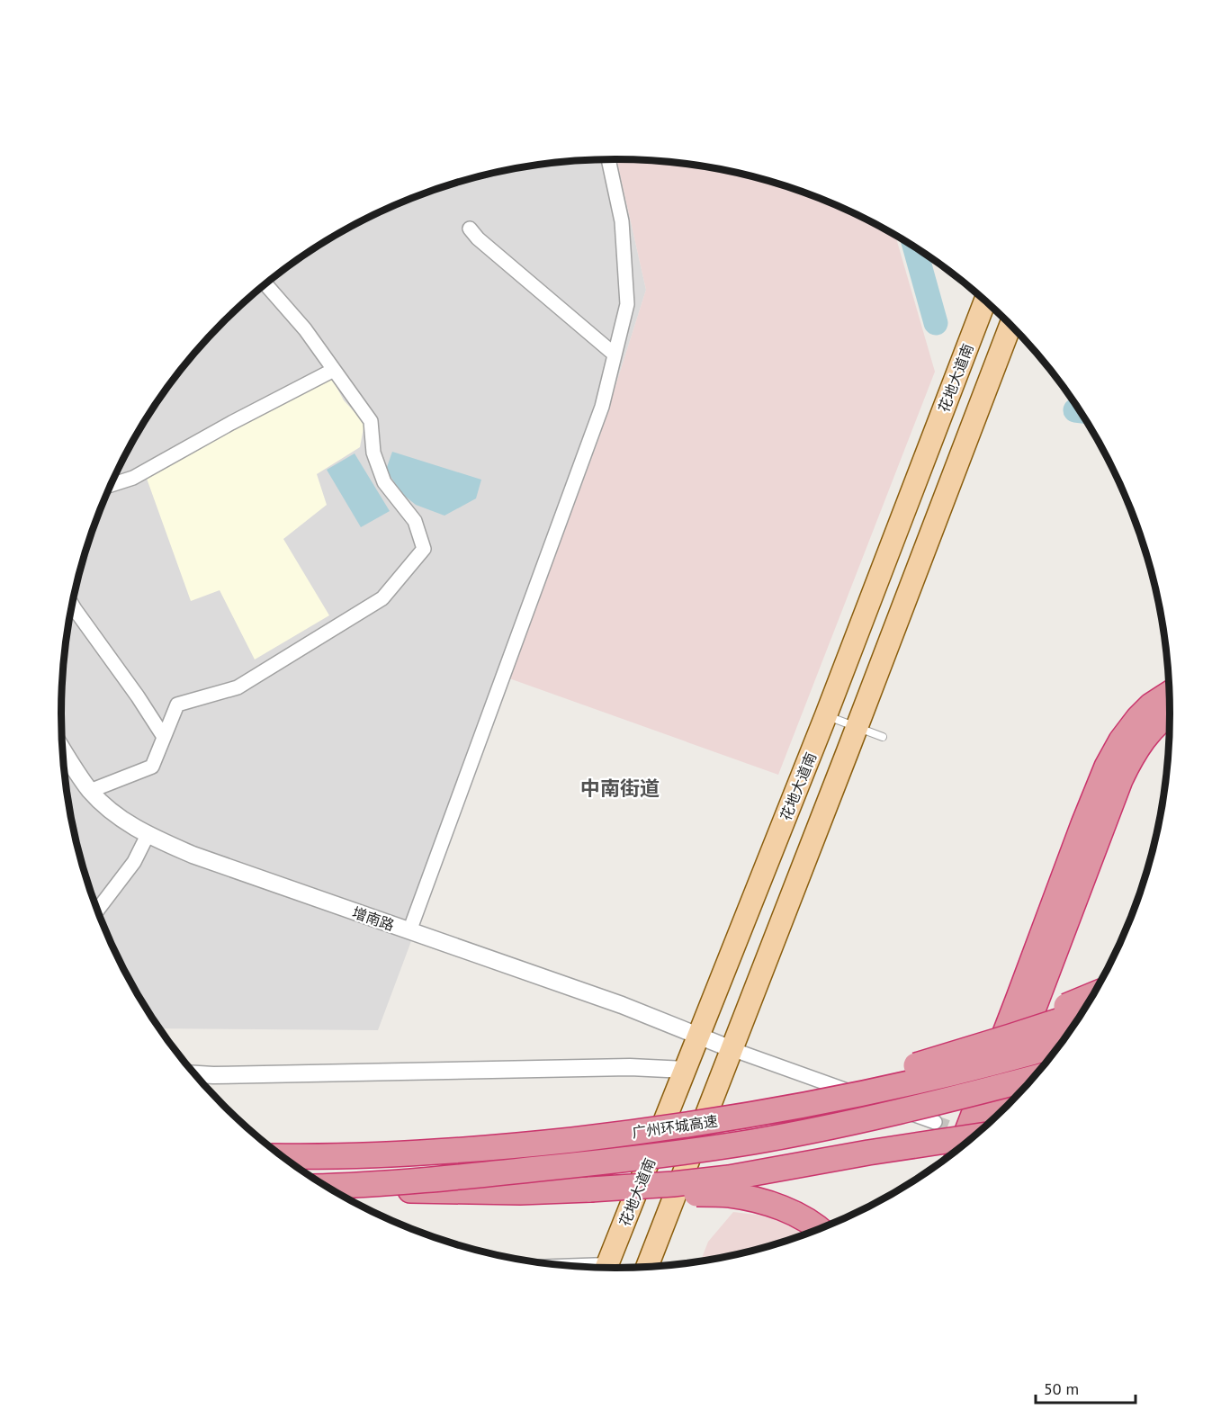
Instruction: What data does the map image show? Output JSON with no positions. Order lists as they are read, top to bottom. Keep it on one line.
{"streets":{"highway":["广州环城高速"],"main road":["花地大道南"],"street":["增南路"]},"crossings":[["花地大道南","增南路"]],"districts":["中南街道"],"scale_bar":"50 m"}
